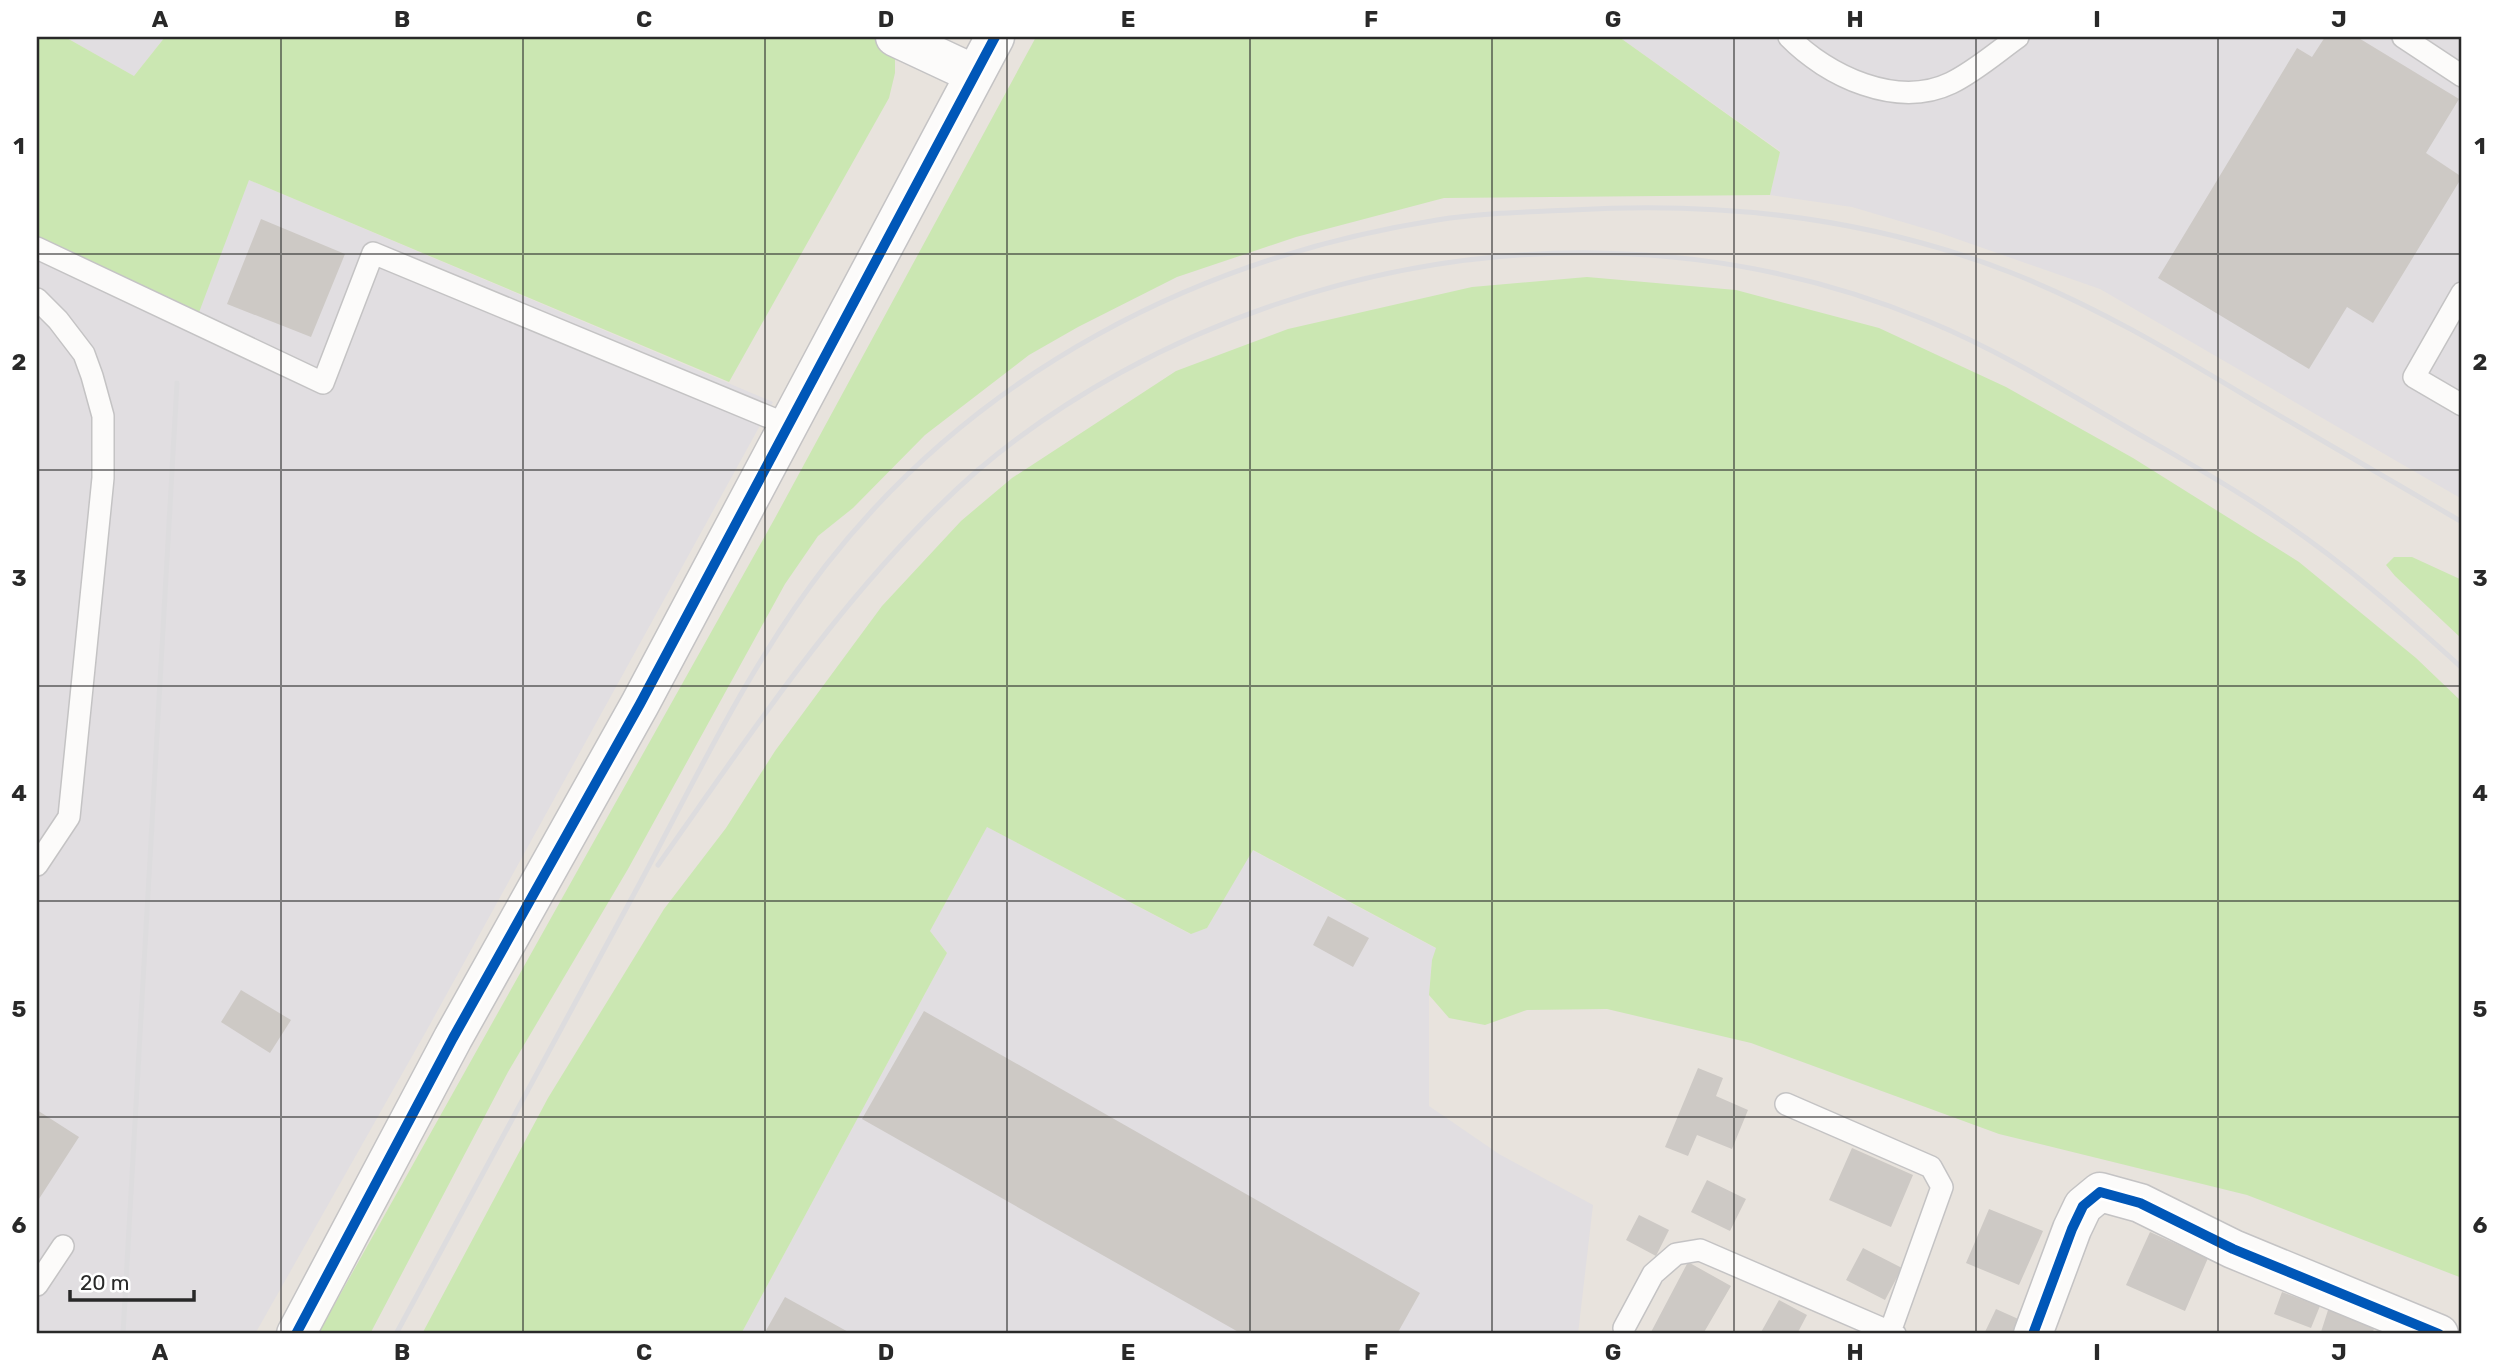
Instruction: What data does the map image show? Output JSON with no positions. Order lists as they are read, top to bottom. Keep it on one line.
{"scale_bar":"20 m","grid":{"columns":["A","B","C","D","E","F","G","H","I","J"],"rows":["1","2","3","4","5","6"]}}
